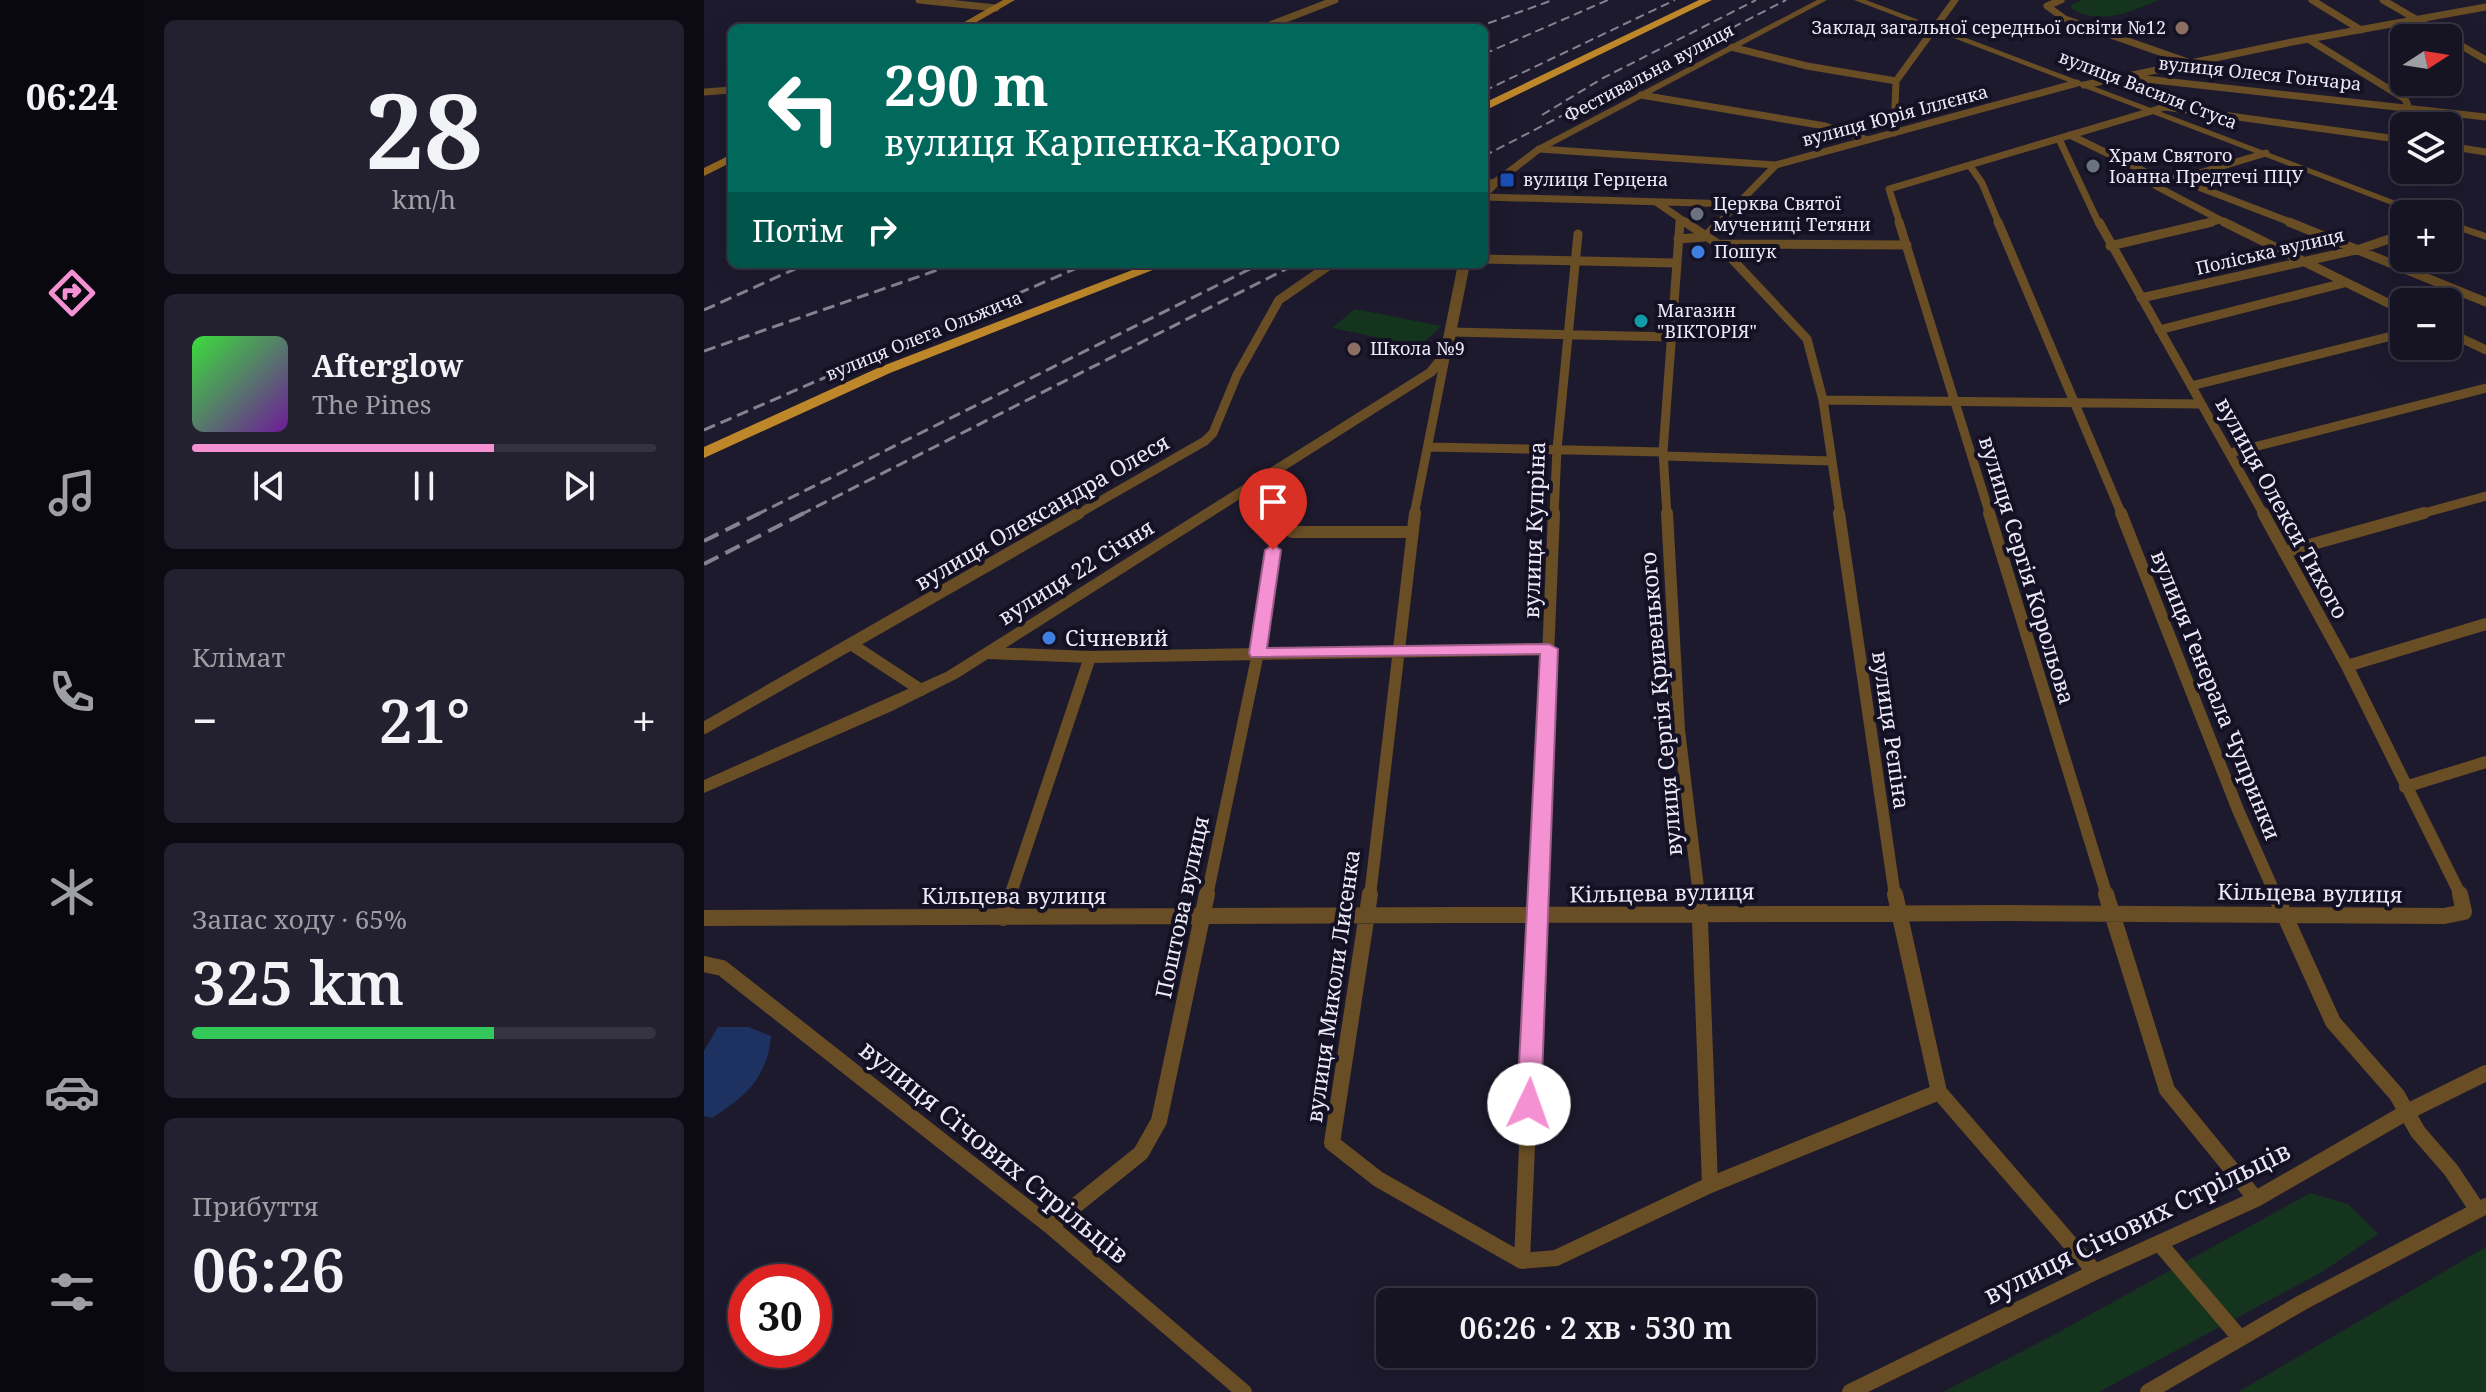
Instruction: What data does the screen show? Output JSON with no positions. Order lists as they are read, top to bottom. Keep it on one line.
{"streets":{"highway":["вулиця Олега Ольжича"],"street":["Фестивальна вулиця","вулиця Олеся Гончара","вулиця Василя Стуса","вулиця Юрія Іллєнка","Поліська вулиця","вулиця Олекси Тихого","вулиця Олександра Олеся","вулиця Купріна","вулиця Сергія Корольова","вулиця 22 Січня","вулиця Генерала Чупринки","вулиця Сергія Кривенького","вулиця Рєпіна","Кільцева вулиця","Поштова вулиця","вулиця Миколи Лисенка","вулиця Січових Стрільців"]},"crossings":[["вулиця Олеся Гончара","вулиця Юрія Іллєнка"],["вулиця Василя Стуса","вулиця Юрія Іллєнка"],["вулиця Василя Стуса","вулиця Сергія Корольова"],["вулиця Юрія Іллєнка","вулиця Рєпіна"],["Поліська вулиця","вулиця Олекси Тихого"],["вулиця Олекси Тихого","вулиця Сергія Корольова"],["вулиця Олекси Тихого","Кільцева вулиця"],["вулиця Купріна","Кільцева вулиця"],["вулиця Купріна","вулиця Миколи Лисенка"],["вулиця Сергія Корольова","вулиця Генерала Чупринки"],["вулиця Сергія Корольова","Кільцева вулиця"],["вулиця Сергія Корольова","вулиця Січових Стрільців"],["вулиця 22 Січня","вулиця Миколи Лисенка"],["вулиця Генерала Чупринки","Кільцева вулиця"],["вулиця Генерала Чупринки","вулиця Січових Стрільців"],["вулиця Сергія Кривенького","вулиця Рєпіна"],["вулиця Сергія Кривенького","Кільцева вулиця"],["вулиця Рєпіна","Кільцева вулиця"],["вулиця Рєпіна","вулиця Січових Стрільців"],["Кільцева вулиця","Поштова вулиця"],["Кільцева вулиця","вулиця Миколи Лисенка"],["Поштова вулиця","вулиця Січових Стрільців"]],"places":{"other":["Заклад загальної середньої освіти №12","Храм Святого Іоанна Предтечі ПЦУ","Церква Святої мучениці Тетяни","Пошук","Магазин \"ВІКТОРІЯ\"","Школа №9","Січневий"],"transit":["вулиця Герцена"]},"north":"right","page":{"tabs":"06:24","tile":[["28","km/h"],"Клімат",["Запас ходу · 65%","325 km"],["Прибуття","06:26"]],"map_buttons":["+","−"],"turn":["290 m","вулиця Карпенка-Карого"],"then":"Потім","song":["Afterglow","The Pines"],"heat":["−","21°","+"],"limit":"30","trip":"06:26 · 2 хв · 530 m"}}
